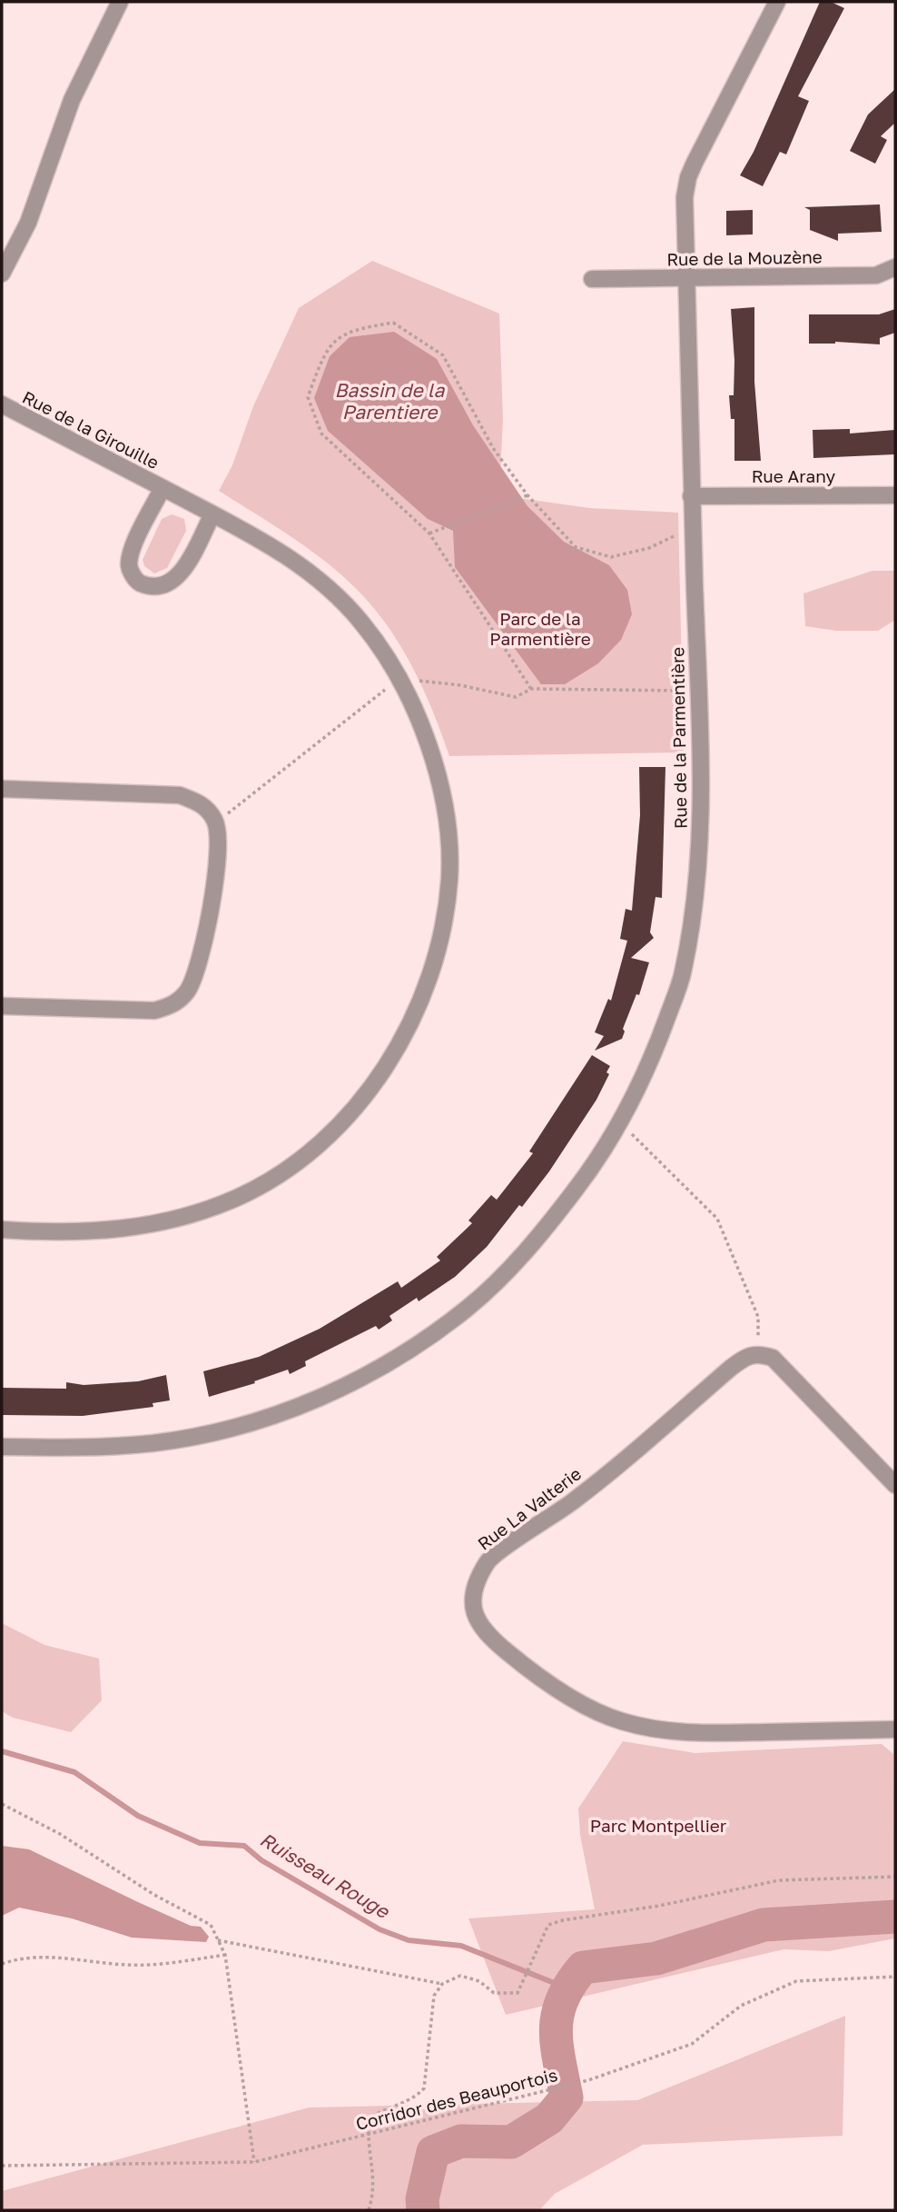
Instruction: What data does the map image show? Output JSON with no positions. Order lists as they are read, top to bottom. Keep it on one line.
{"streets":{"street":["Rue de la Mouzène","Rue de la Girouille","Rue Arany","Rue de la Parmentière","Rue La Valterie"],"path":["Corridor des Beauportois"]},"crossings":[["Rue de la Mouzène","Rue de la Parmentière"],["Rue Arany","Rue de la Parmentière"]],"water":["Bassin de la Parentiere","Ruisseau Rouge"],"parks":["Parc de la Parmentière","Parc Montpellier"]}
